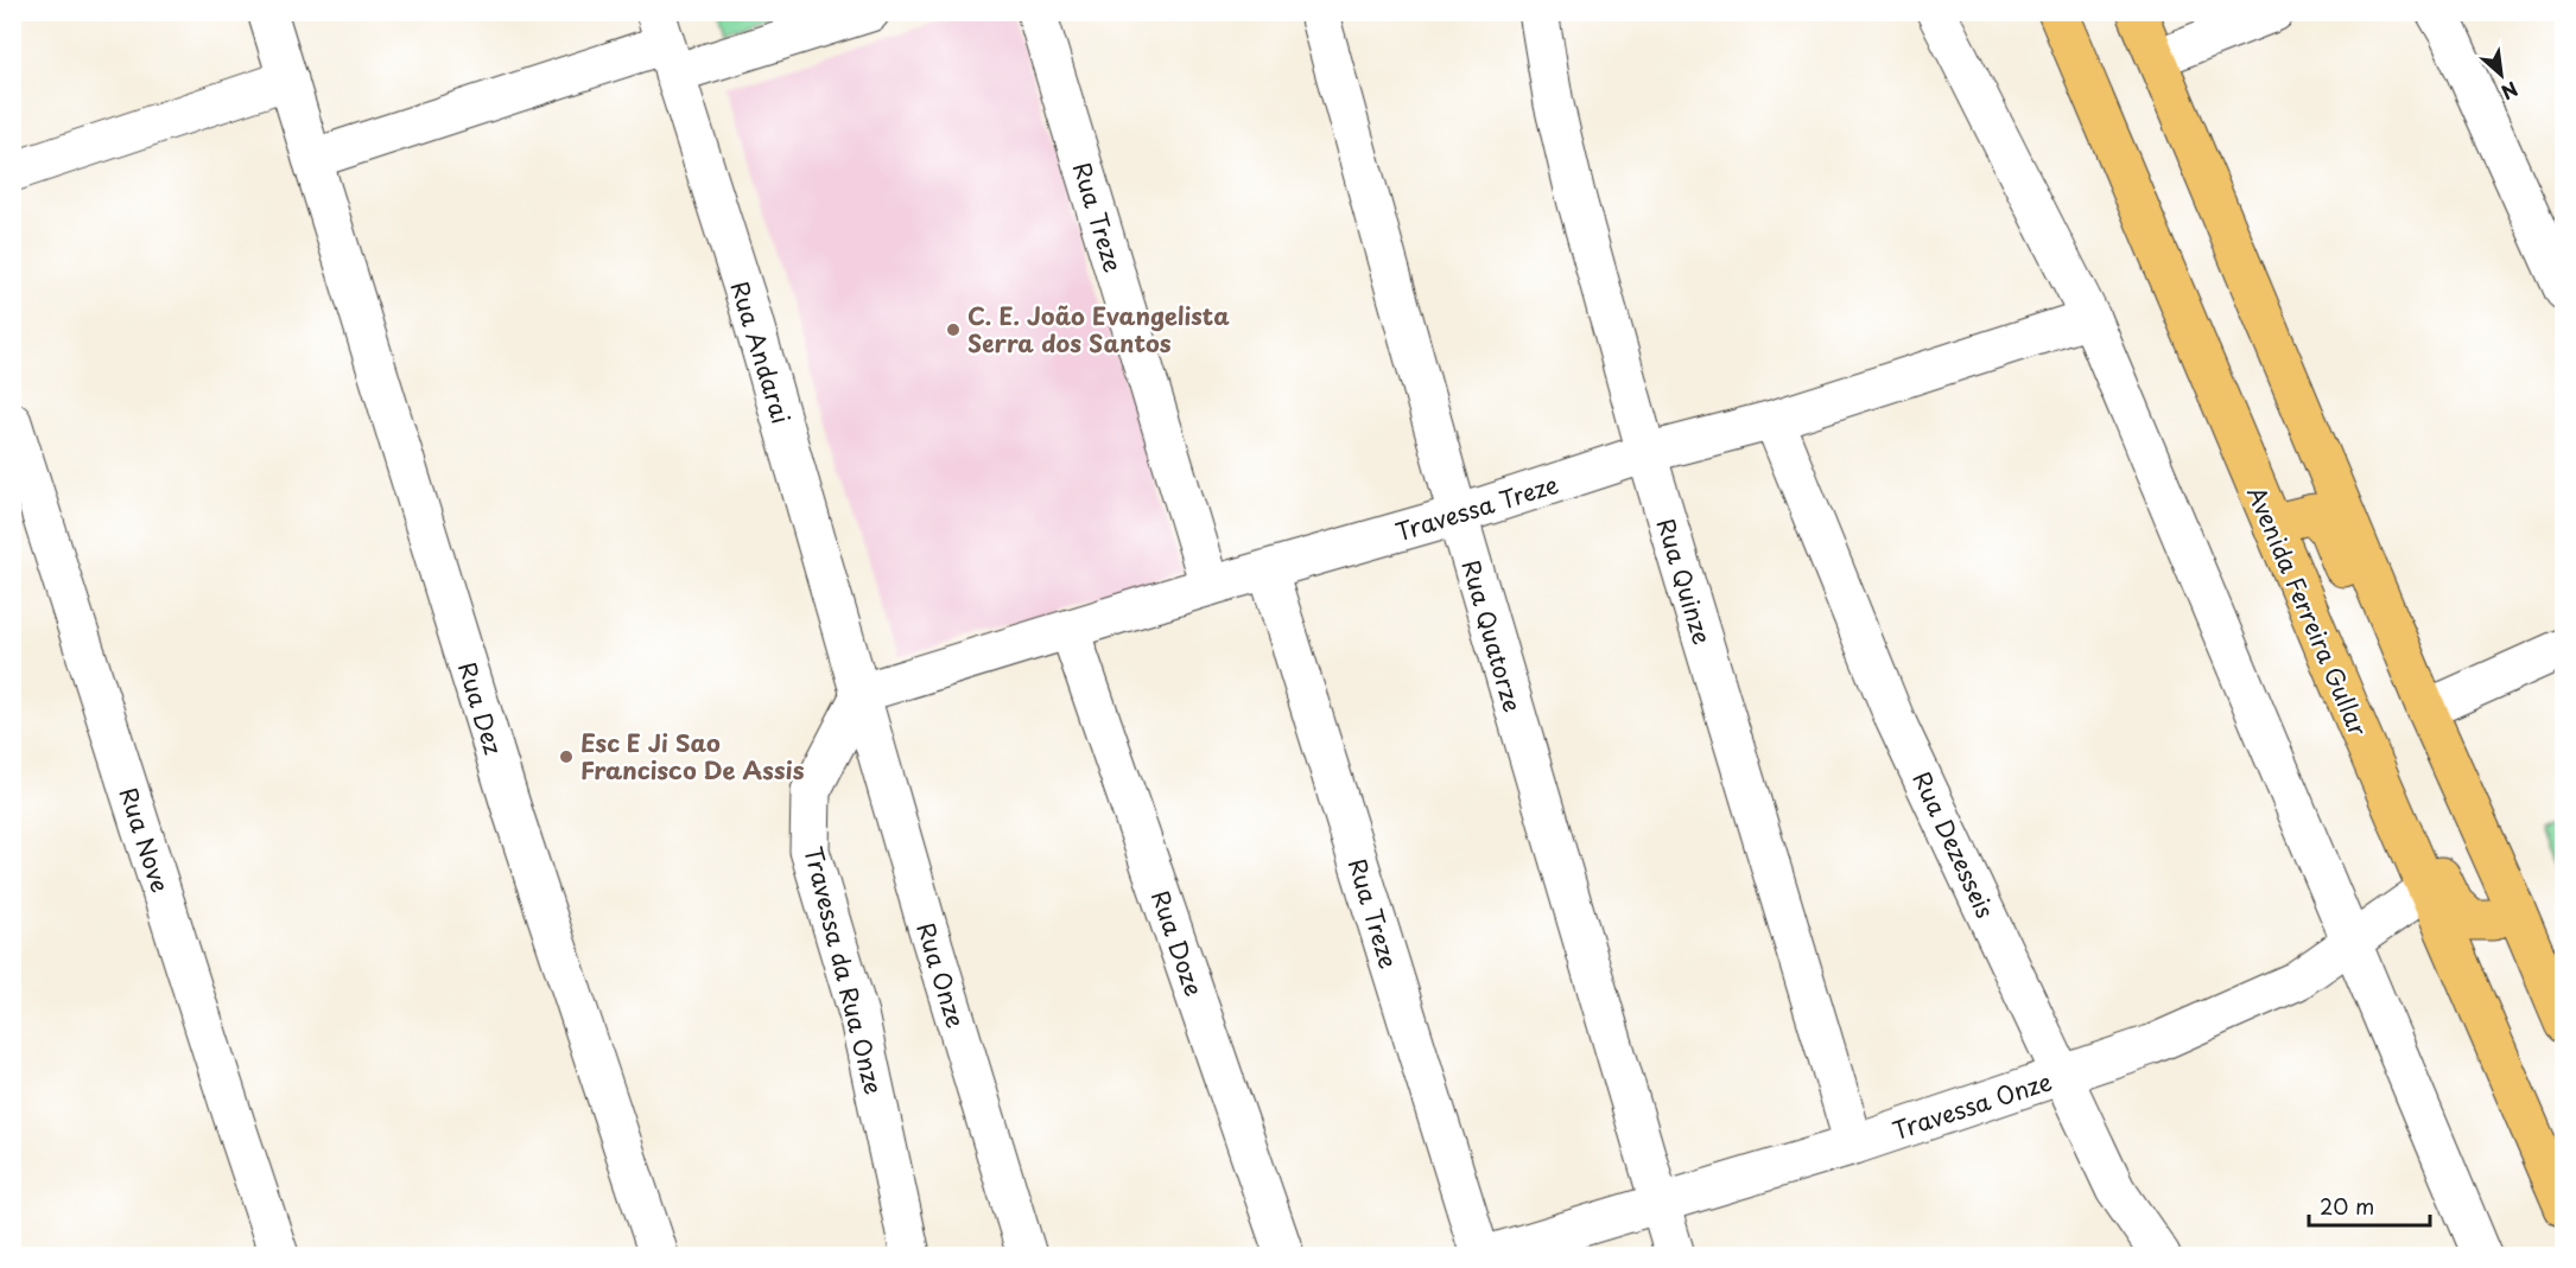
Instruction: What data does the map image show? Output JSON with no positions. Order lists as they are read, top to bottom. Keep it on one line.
{"streets":{"main road":["Avenida Ferreira Gullar"],"street":["Rua Treze","Rua Andarai","Travessa Treze","Rua Quinze","Rua Quatorze","Rua Dez","Rua Nove","Rua Dezesseis","Rua Doze","Travessa da Rua Onze","Rua Onze","Travessa Onze"]},"crossings":[["Rua Treze","Travessa Treze"],["Rua Andarai","Travessa Treze"],["Rua Andarai","Travessa da Rua Onze"],["Rua Andarai","Rua Onze"],["Travessa Treze","Rua Quinze"],["Travessa Treze","Rua Quatorze"],["Travessa Treze","Rua Dezesseis"],["Travessa Treze","Rua Doze"],["Travessa Treze","Travessa da Rua Onze"],["Travessa Treze","Rua Onze"],["Rua Quinze","Travessa Onze"],["Avenida Ferreira Gullar","Travessa Onze"],["Rua Quatorze","Travessa Onze"],["Rua Dezesseis","Travessa Onze"],["Travessa da Rua Onze","Rua Onze"]],"places":["C. E. João Evangelista Serra dos Santos","Esc E Ji Sao Francisco De Assis"],"scale_bar":"20 m","north":"bottom right"}
